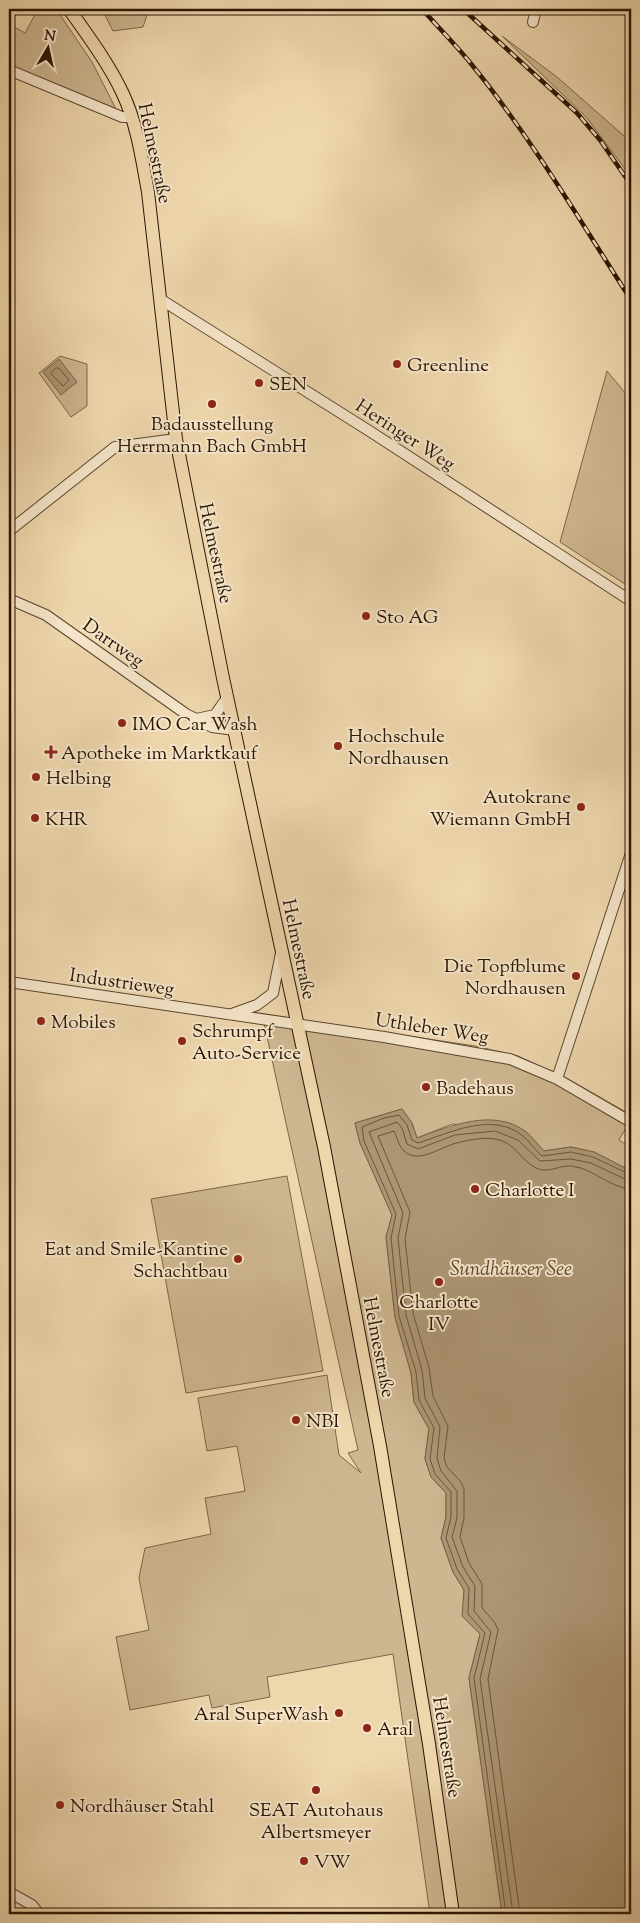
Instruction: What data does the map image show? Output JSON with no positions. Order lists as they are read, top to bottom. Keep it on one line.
{"streets":{"main road":["Helmestraße"],"street":["Heringer Weg","Darrweg","Industrieweg","Uthleber Weg"]},"crossings":[["Helmestraße","Heringer Weg"],["Helmestraße","Darrweg"],["Helmestraße","Industrieweg"],["Helmestraße","Uthleber Weg"],["Industrieweg","Uthleber Weg"]],"water":["Sundhäuser See"],"places":{"other":["Greenline","SEN","Badausstellung Herrmann Bach GmbH","Sto AG","IMO Car Wash","Hochschule Nordhausen","Helbing","Autokrane Wiemann GmbH","KHR","Die Topfblume Nordhausen","Mobiles","Schrumpf Auto-Service","Badehaus","Charlotte I","Eat and Smile-Kantine Schachtbau","Charlotte IV","NBI","Aral SuperWash","Aral","SEAT Autohaus Albertsmeyer","Nordhäuser Stahl","VW"],"health":["Apotheke im Marktkauf"]},"north":"top"}
